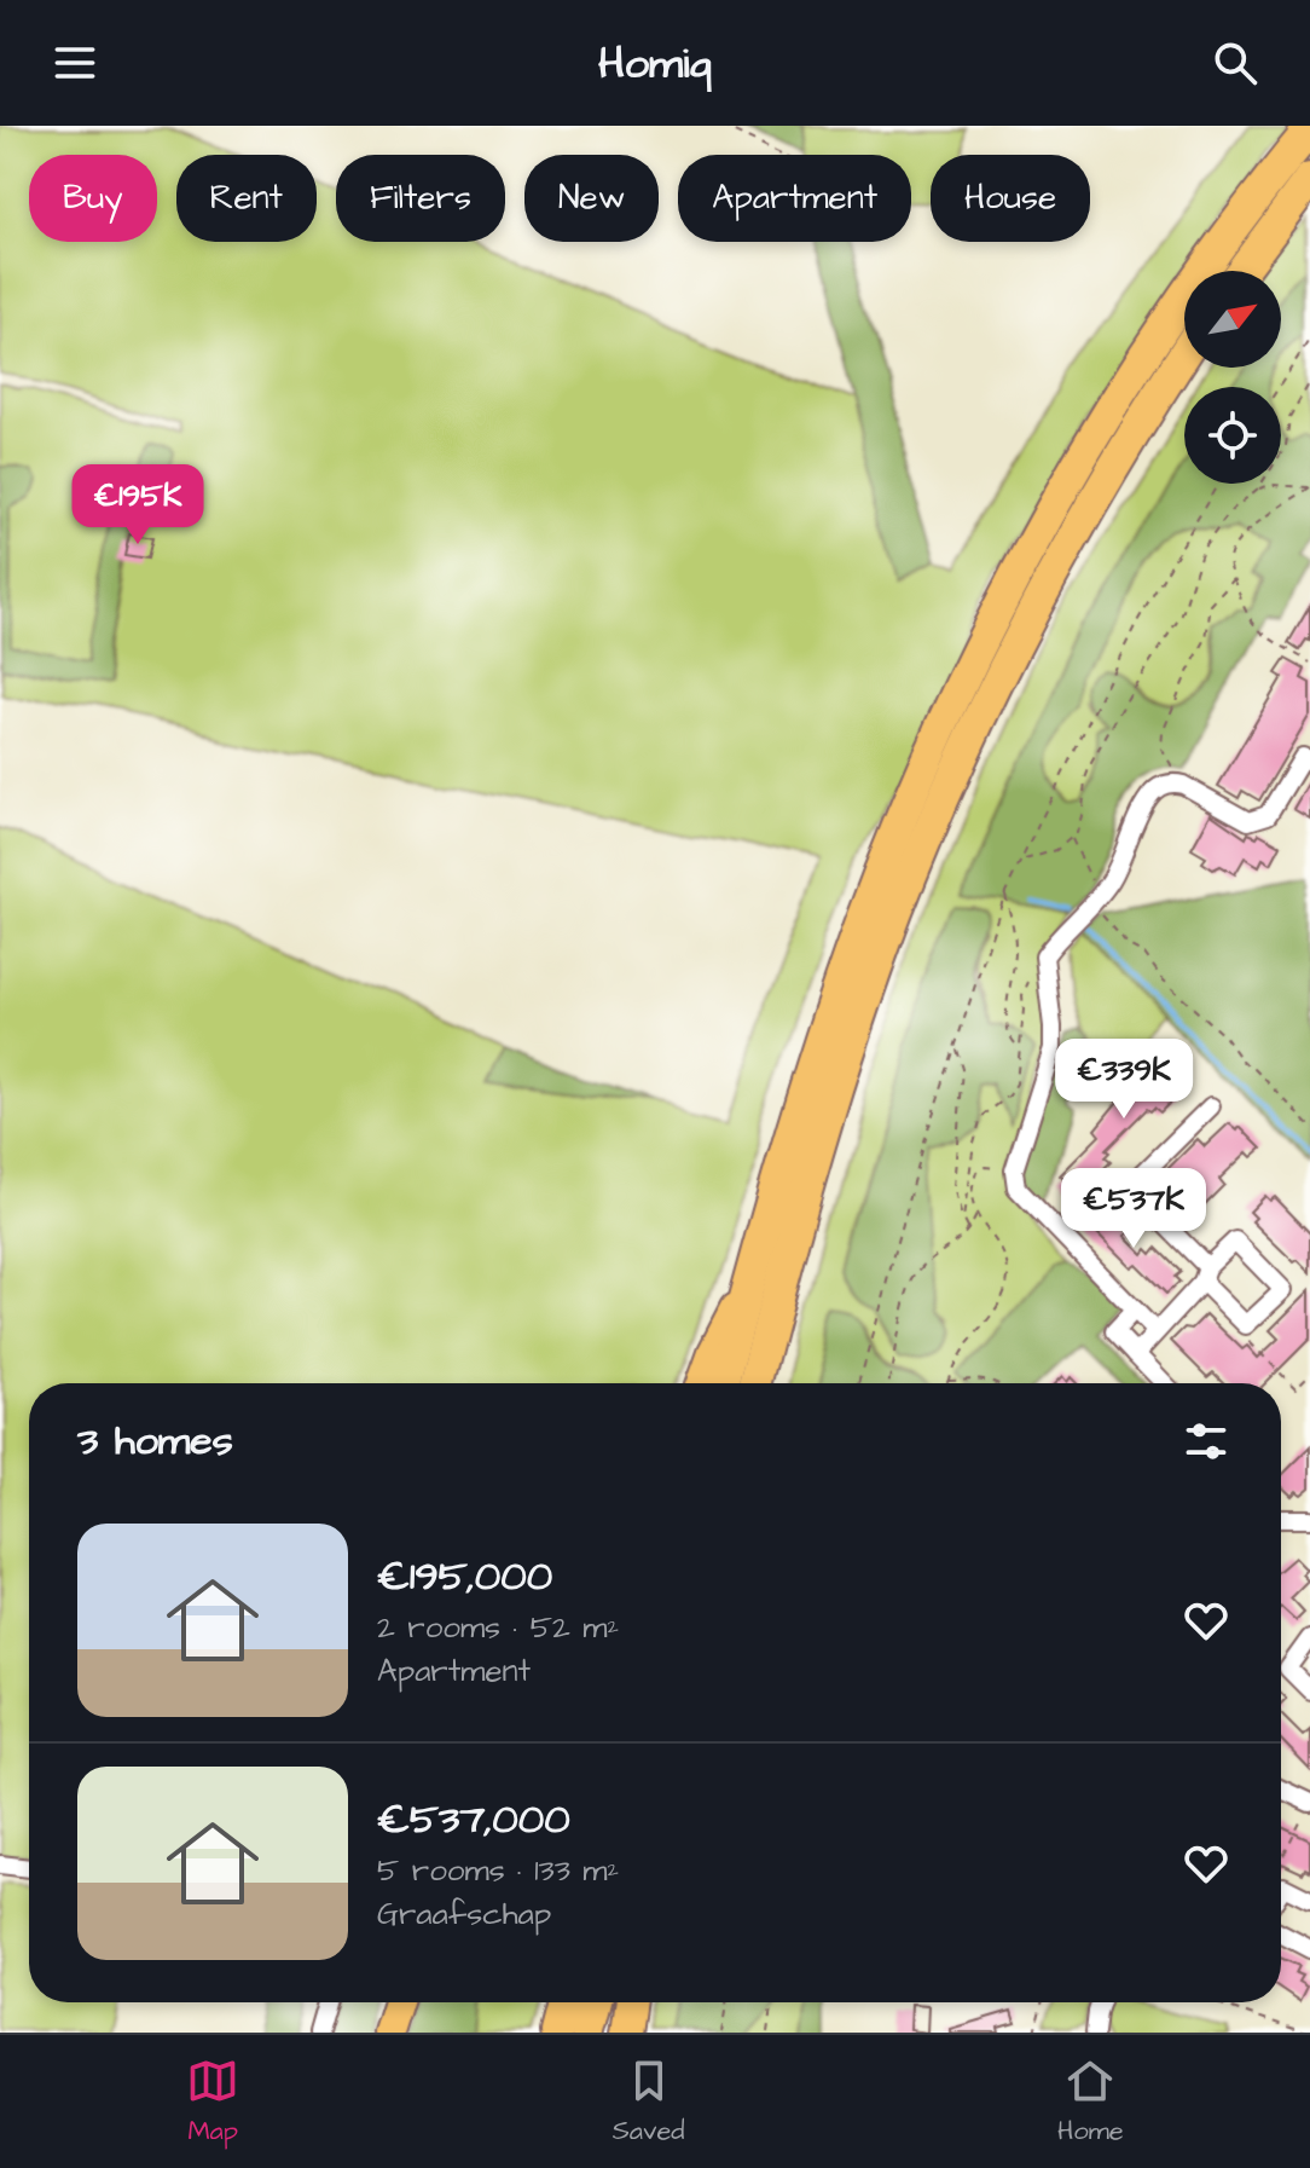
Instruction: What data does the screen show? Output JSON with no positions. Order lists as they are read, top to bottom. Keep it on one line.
{"north":"top right","page":{"header":"Homiq","chip":["Buy","Rent","Filters","New","Apartment","House"],"price":["€195K","€339K","€537K"],"heading":"3 homes","list":[{"name":"€195,000","note":"2 rooms · 52 m² · Apartment"},{"name":"€537,000","note":"5 rooms · 133 m² · Graafschap"}],"tabs":["Map","Saved","Home"]}}
